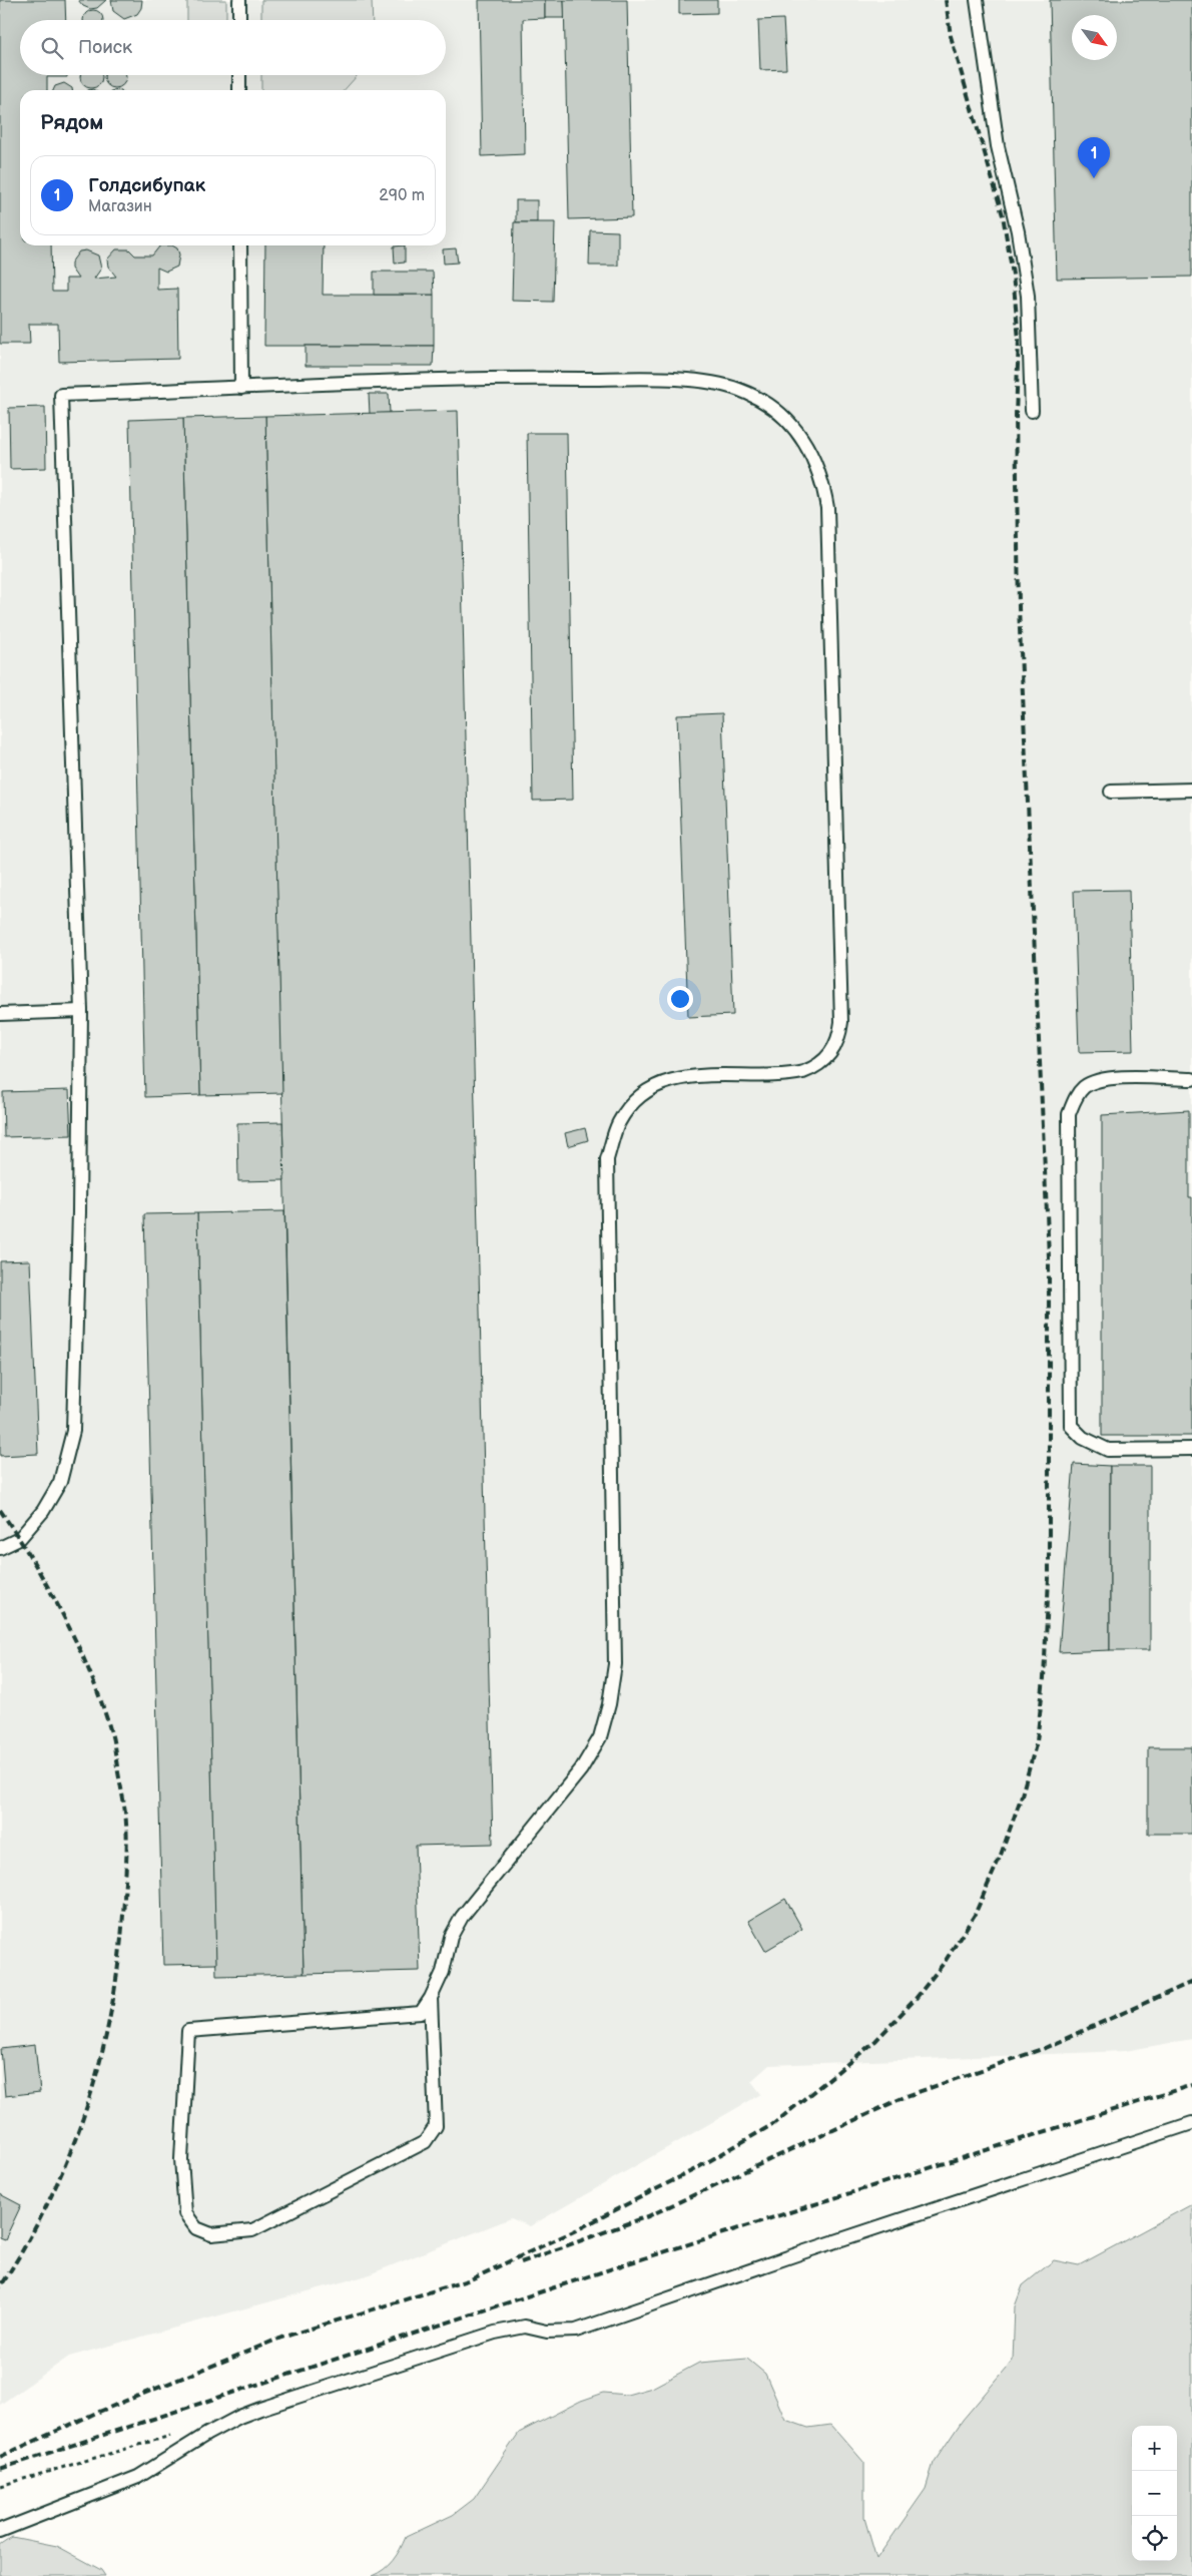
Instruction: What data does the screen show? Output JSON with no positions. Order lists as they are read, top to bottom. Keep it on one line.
{"north":"bottom right","page":{"search":"Поиск","heading":"Рядом","pins":"1","list":[{"mark":"1","name":"Голдcибупак","note":"Магазин","value":"290 m"}],"map_buttons":["+","−"]}}
